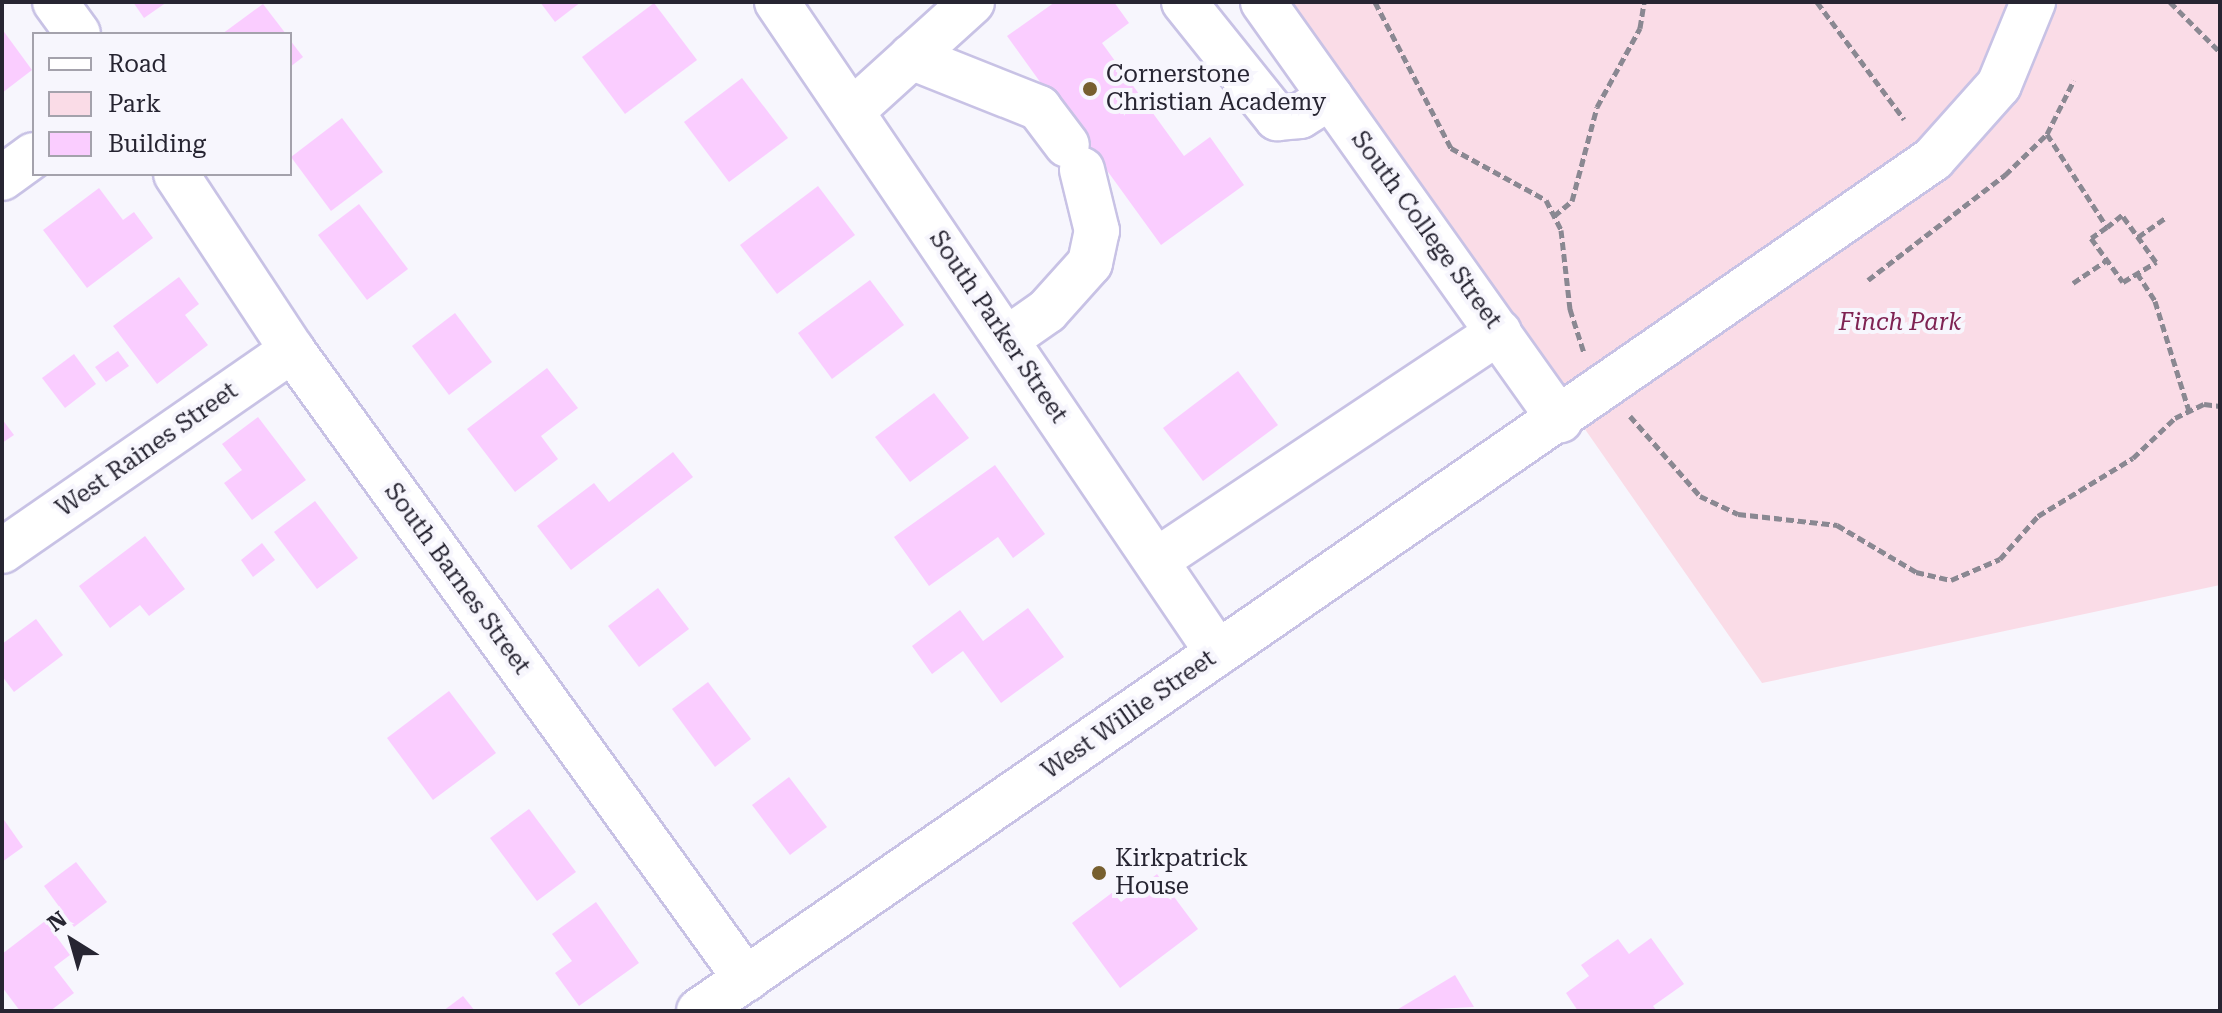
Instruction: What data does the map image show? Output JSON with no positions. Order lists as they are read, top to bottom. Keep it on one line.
{"streets":{"street":["South College Street","South Parker Street","West Raines Street","South Barnes Street","West Willie Street"]},"crossings":[["South College Street","West Willie Street"],["South Parker Street","West Willie Street"],["West Raines Street","South Barnes Street"],["South Barnes Street","West Willie Street"]],"parks":["Finch Park"],"places":["Cornerstone Christian Academy","Kirkpatrick House"],"legend":["Road","Park","Building"],"north":"top left"}
